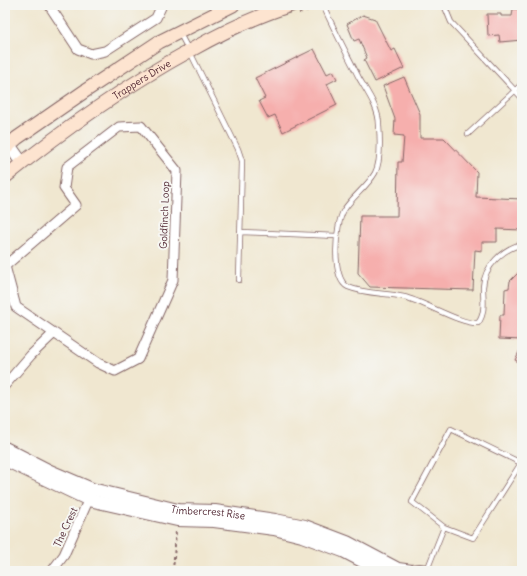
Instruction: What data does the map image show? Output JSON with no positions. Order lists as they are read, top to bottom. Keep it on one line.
{"streets":{"main road":["Trappers Drive"],"street":["Goldfinch Loop","Timbercrest Rise","The Crest"]},"crossings":[["Timbercrest Rise","The Crest"]]}
